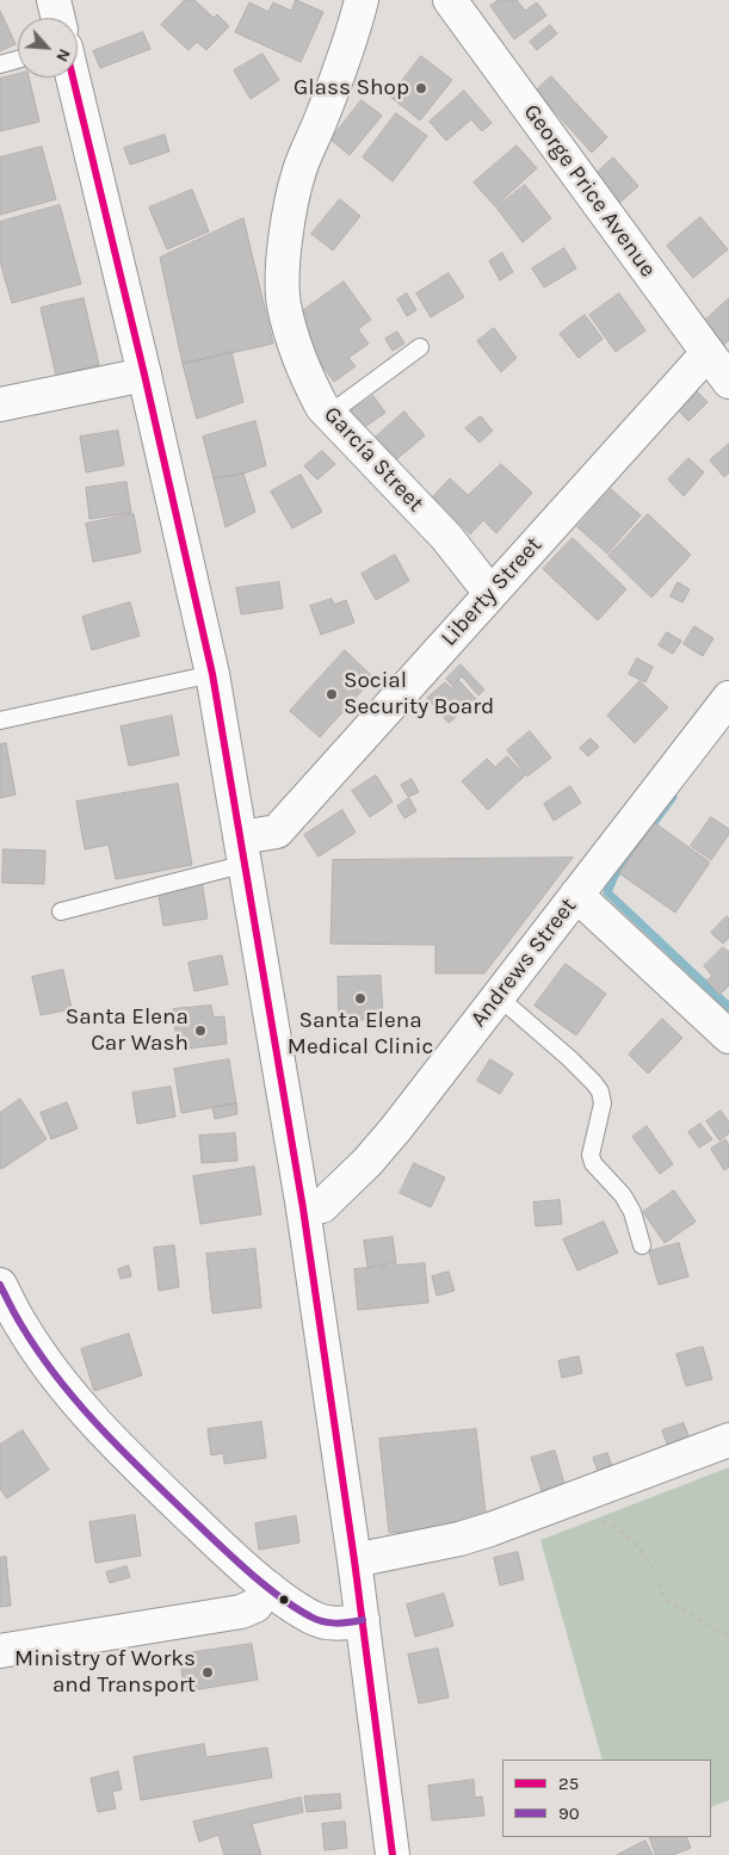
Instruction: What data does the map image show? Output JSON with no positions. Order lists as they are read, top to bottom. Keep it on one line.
{"streets":{"main road":["George Price Avenue","García Street","Liberty Street","Andrews Street"]},"crossings":[["George Price Avenue","Liberty Street"],["García Street","Liberty Street"]],"places":["Glass Shop","Social Security Board","Santa Elena Medical Clinic","Santa Elena Car Wash","Ministry of Works and Transport"],"lines":["transit line 25","transit line 90"],"legend":["25","90"],"north":"bottom right"}
